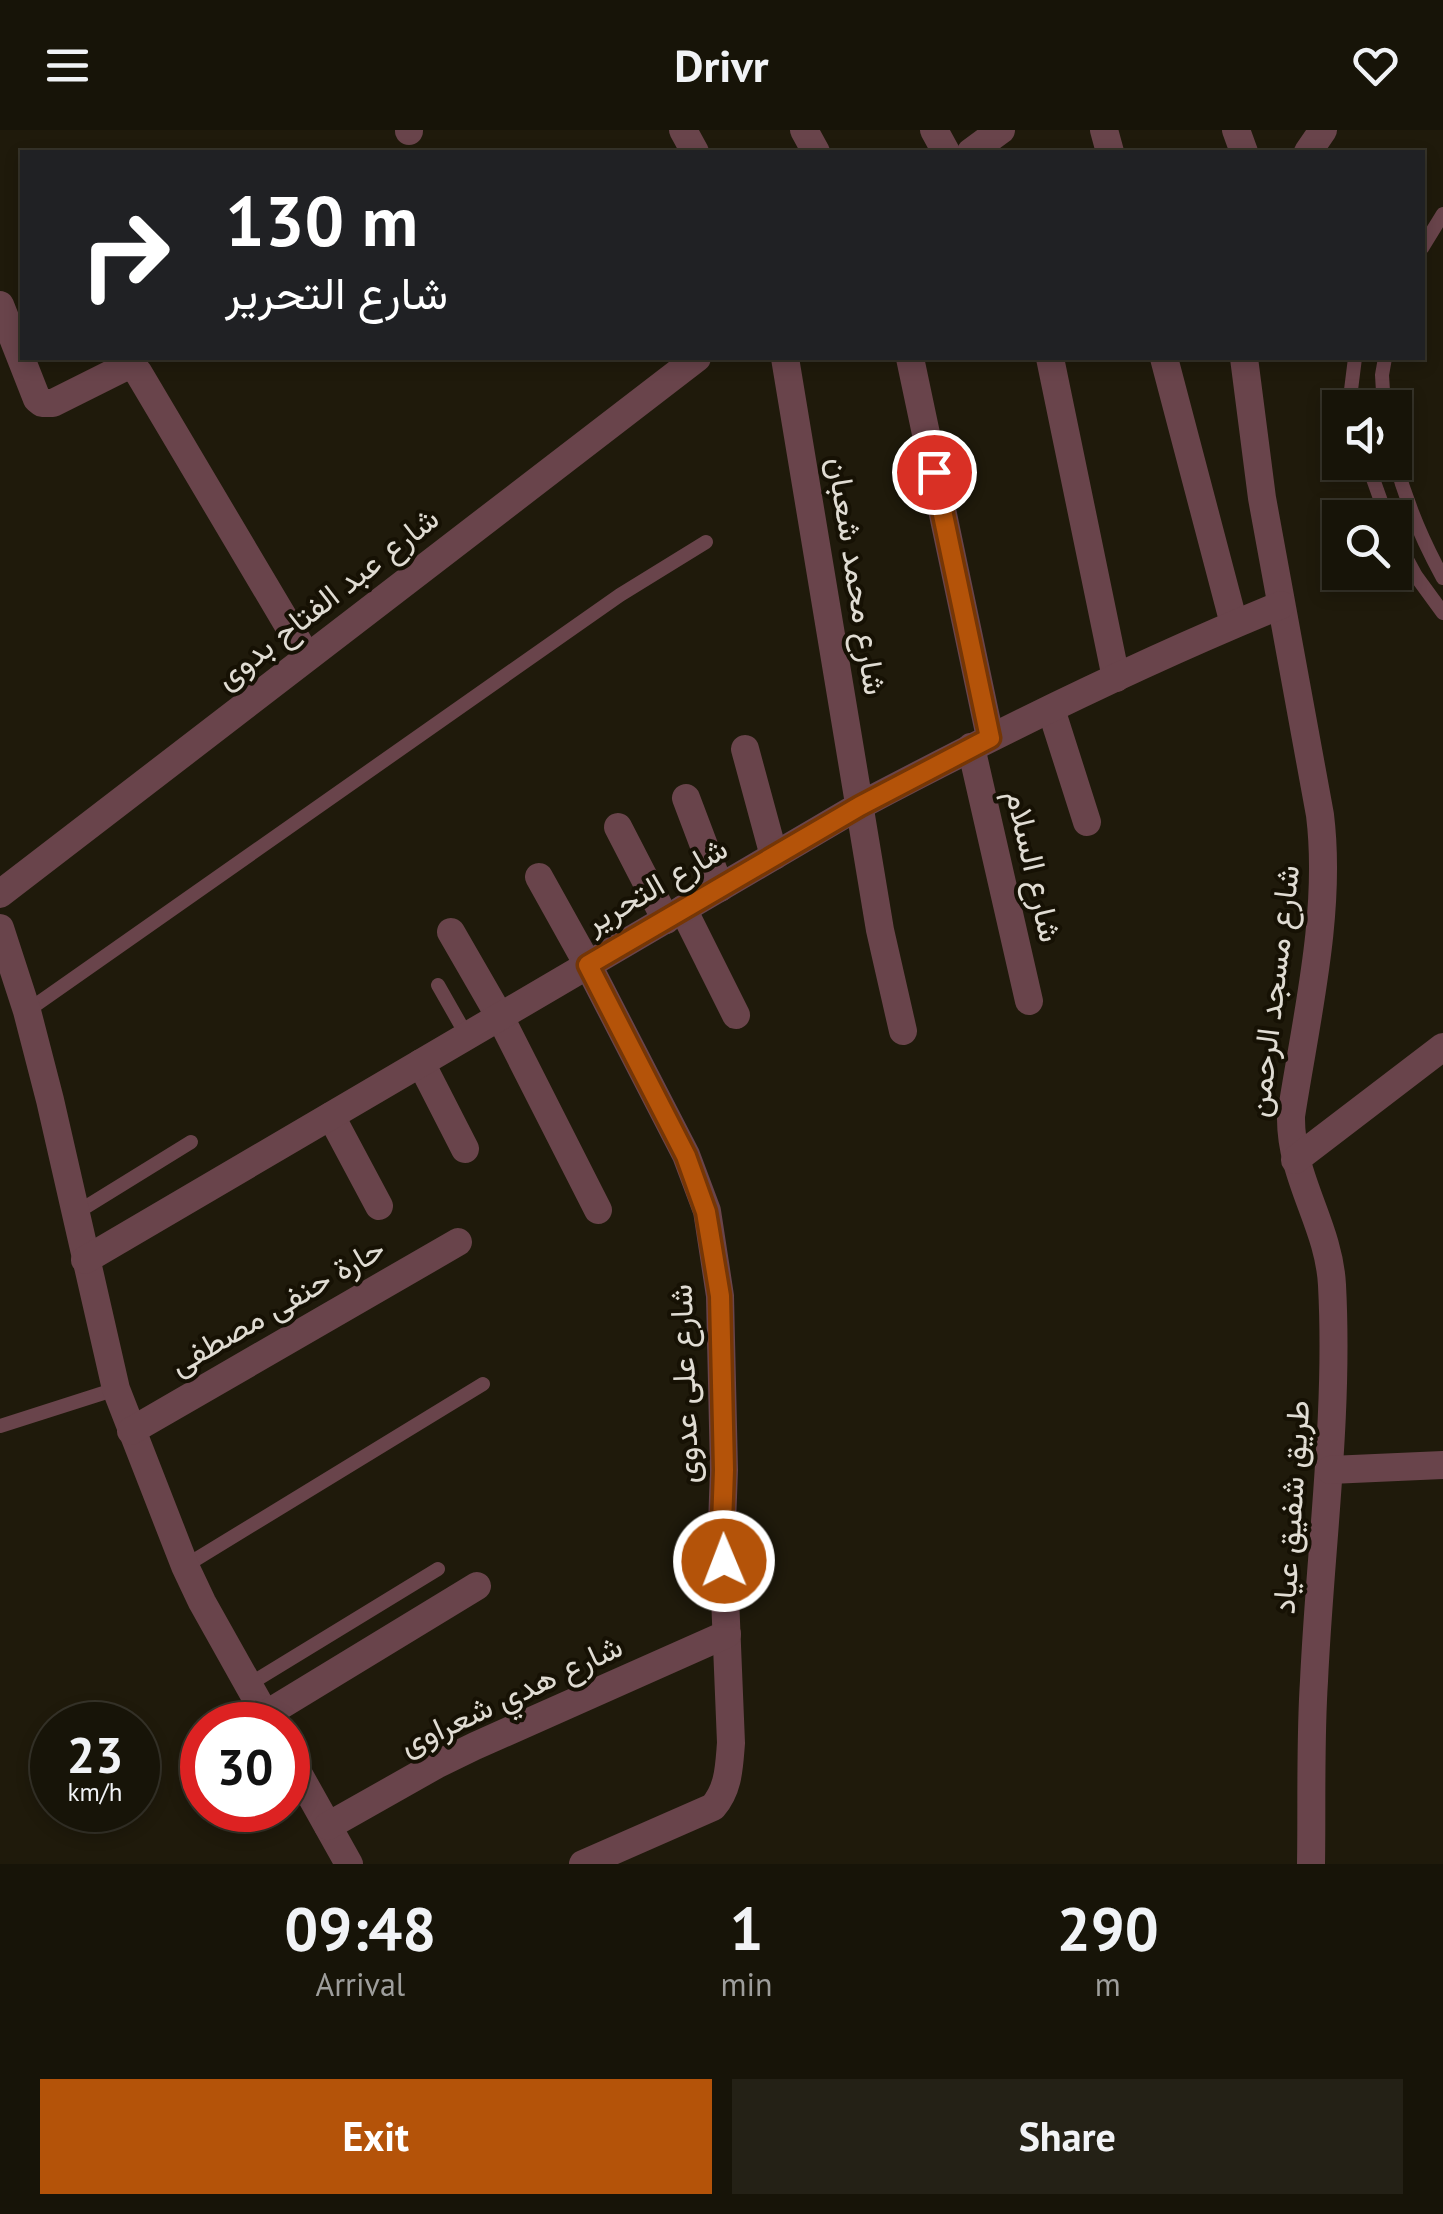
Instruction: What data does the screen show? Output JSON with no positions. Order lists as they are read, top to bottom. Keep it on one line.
{"streets":{"street":["شارع محمد شعبان","شارع عبد الفتاح بدوى","شارع السلام","شارع التحرير","شارع مسجد الرحمن","حارة حنفى مصطفى","شارع على عدوى","طريق شفيق عياد","شارع هدي شعراوى"]},"crossings":[["شارع محمد شعبان","شارع التحرير"],["شارع السلام","شارع التحرير"],["شارع التحرير","شارع مسجد الرحمن"],["شارع التحرير","شارع على عدوى"],["شارع مسجد الرحمن","طريق شفيق عياد"],["شارع على عدوى","شارع هدي شعراوى"]],"page":{"header":"Drivr","turn":["130 m","شارع التحرير"],"speed":"23 km/h","limit":"30","eta":["09:48","Arrival","1","min","290","m"],"buttons":["Exit","Share"]}}
